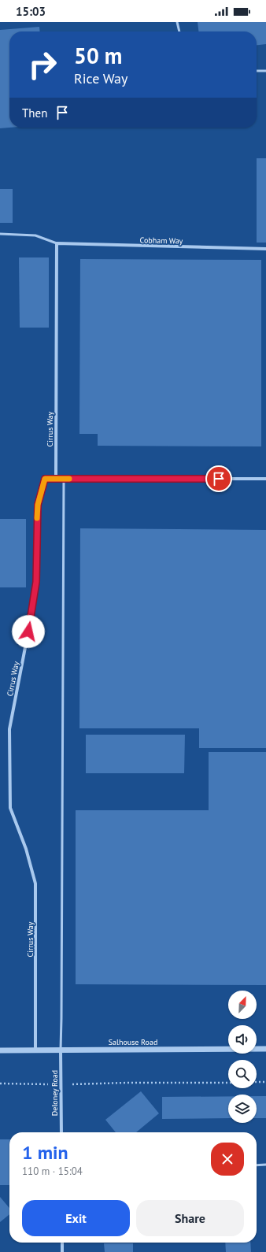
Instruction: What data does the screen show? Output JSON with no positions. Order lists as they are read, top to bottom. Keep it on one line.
{"streets":{"street":["Cobham Way","Cirrus Way","Salhouse Road","Deloney Road"]},"crossings":[["Cobham Way","Cirrus Way"],["Cirrus Way","Salhouse Road"],["Salhouse Road","Deloney Road"]],"north":"top right","page":{"status":"15:03","turn":["50 m","Rice Way"],"then":"Then","heading":["1 min","110 m · 15:04"],"buttons":["Exit","Share"]}}
